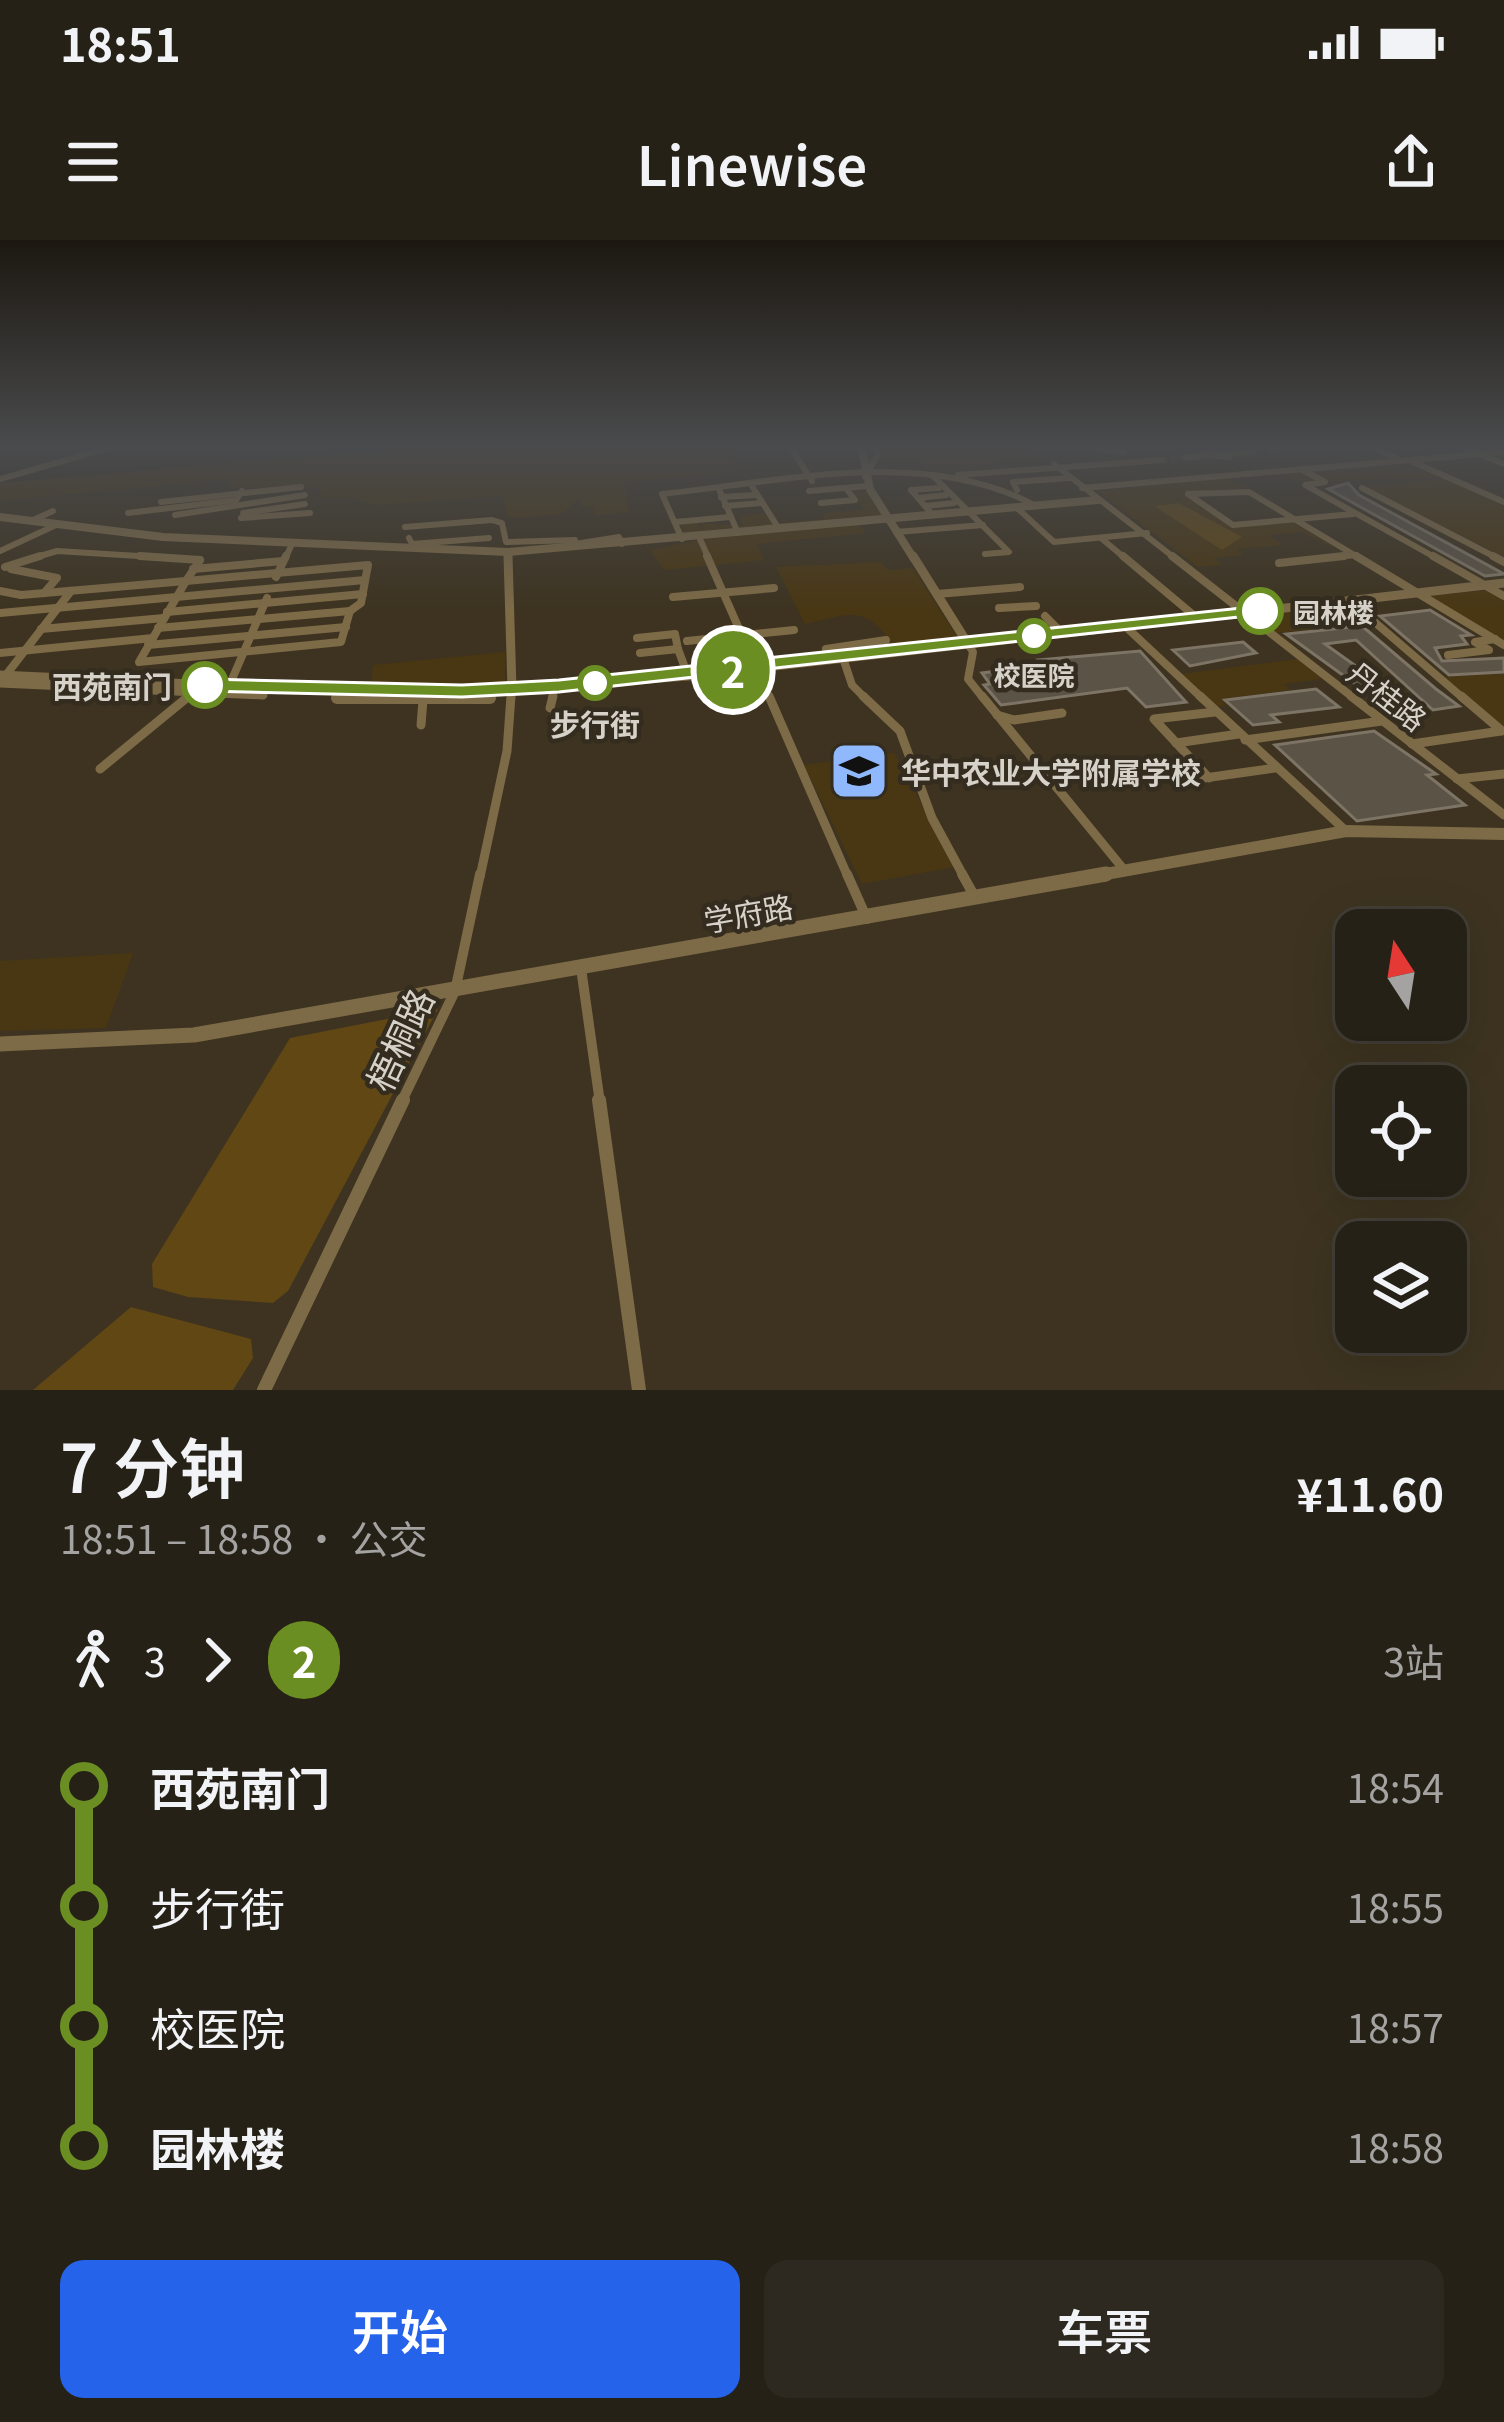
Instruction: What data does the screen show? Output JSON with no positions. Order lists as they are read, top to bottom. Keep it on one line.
{"streets":{"street":["丹桂路","学府路","梧桐路"]},"crossings":[["学府路","梧桐路"]],"places":{"other":["园林楼","校医院","步行街","西苑南门"],"school or university":["华中农业大学附属学校"]},"lines":["bus line 2"],"north":"top","page":{"status":"18:51","header":"Linewise","on_map":"2","heading":["7 分钟","18:51 – 18:58 · 公交","¥11.60"],"legs":["3","2","3站"],"list":[{"name":"西苑南门","value":"18:54"},{"name":"步行街","value":"18:55"},{"name":"校医院","value":"18:57"},{"name":"园林楼","value":"18:58"}],"buttons":["开始","车票"]}}
